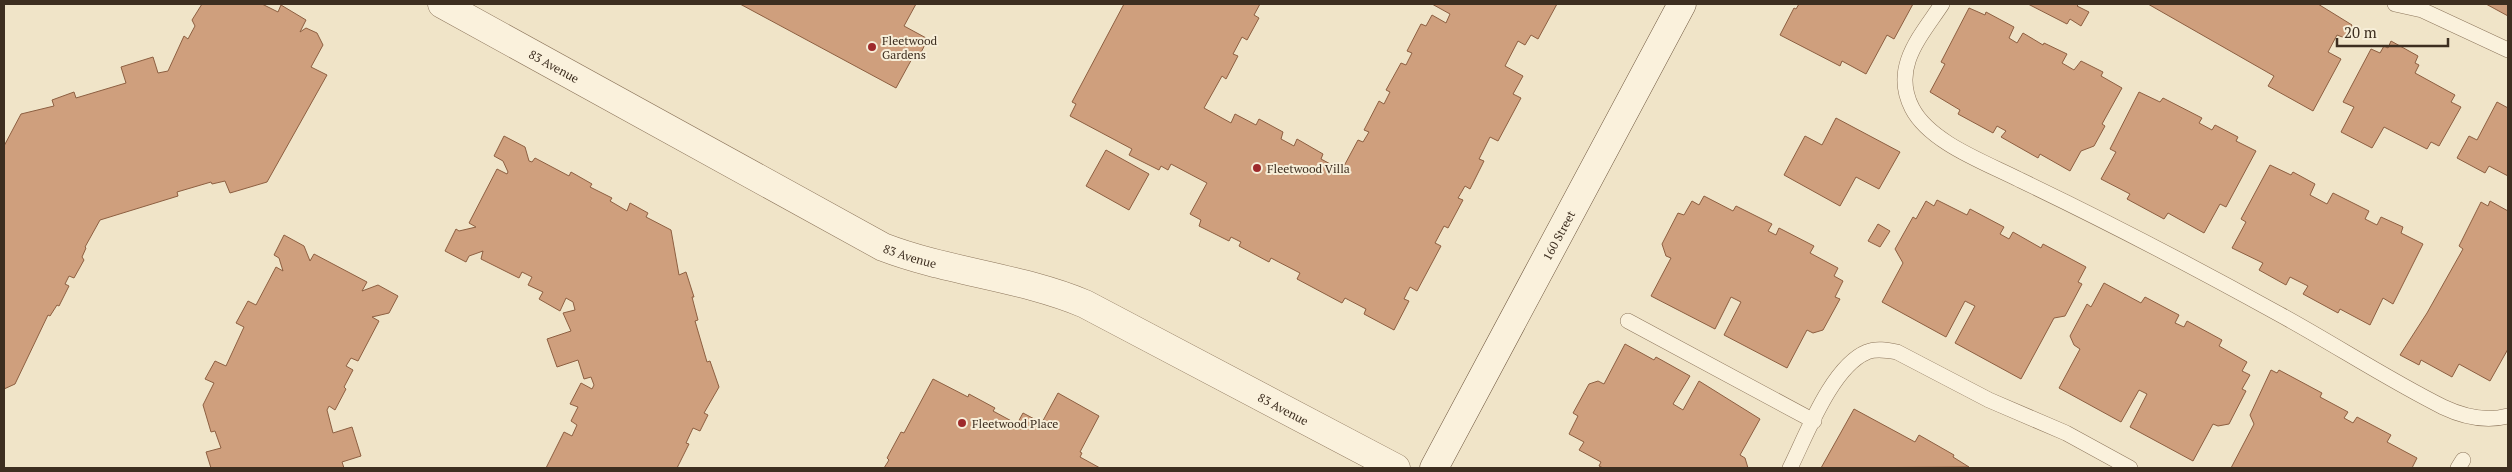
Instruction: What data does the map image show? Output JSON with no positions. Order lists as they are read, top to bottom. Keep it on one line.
{"streets":{"street":["83 Avenue","160 Street"]},"places":["Fleetwood Gardens","Fleetwood Villa","Fleetwood Place"],"scale_bar":"20 m"}
